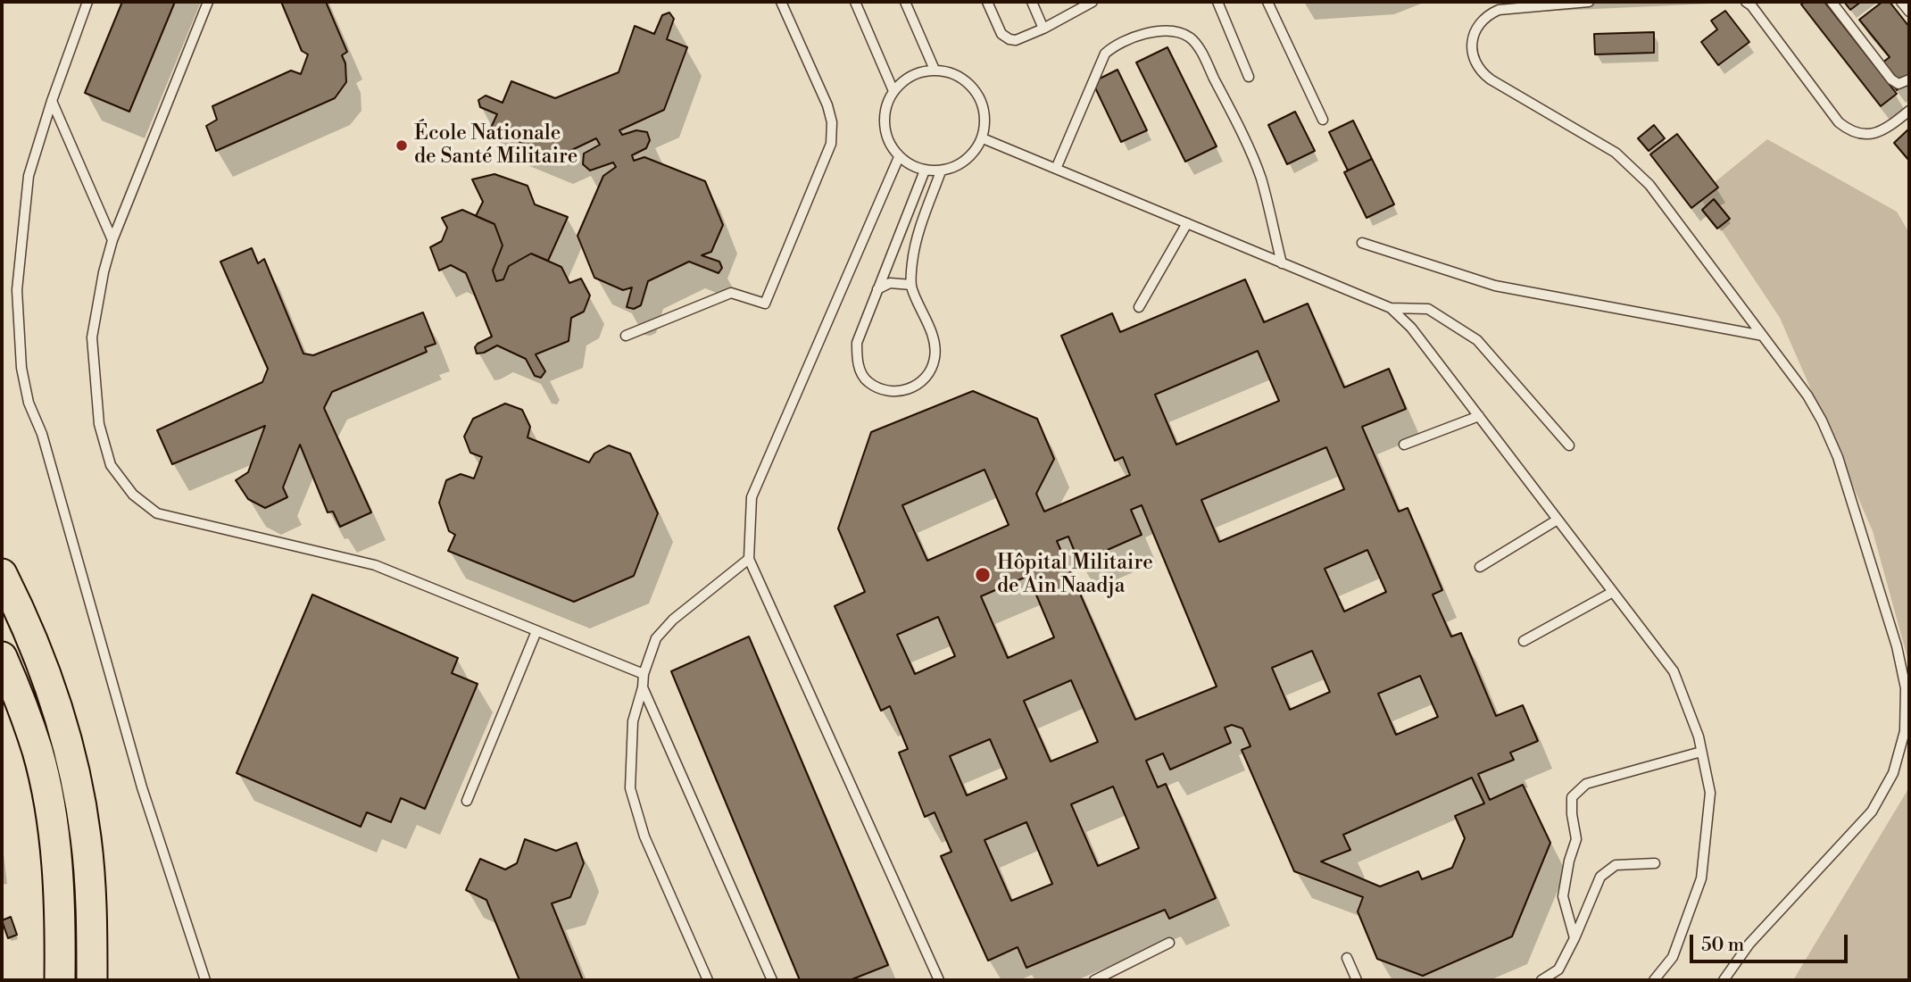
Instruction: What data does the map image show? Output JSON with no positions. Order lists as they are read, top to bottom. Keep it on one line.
{"places":["École Nationale de Santé Militaire","Hôpital Militaire de Ain Naadja"],"scale_bar":"50 m"}
